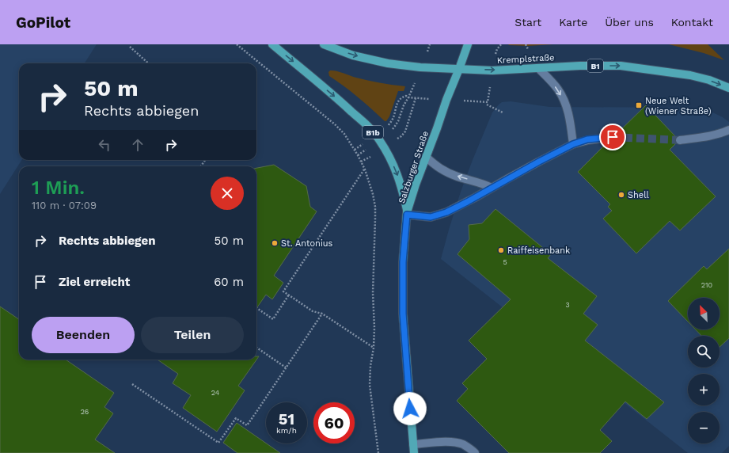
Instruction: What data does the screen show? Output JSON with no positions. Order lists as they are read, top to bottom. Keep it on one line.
{"streets":{"main road":["Kremplstraße","B1","B1b","Salzburger Straße"]},"crossings":[["Kremplstraße","Salzburger Straße"],["B1b","Salzburger Straße"]],"one_way":["Kremplstraße"],"places":{"transit":["Neue Welt (Wiener Straße)"],"other":["Shell","St. Antonius","Raiffeisenbank"]},"house_numbers":["5","210","3","24","26"],"north":"top left","page":{"header":"GoPilot","nav":["Start","Karte","Über uns","Kontakt"],"turn":["50 m","Rechts abbiegen"],"heading":["1 Min.","110 m · 07:09"],"list":[{"name":"Rechts abbiegen","value":"50 m"},{"name":"Ziel erreicht","value":"60 m"}],"map_buttons":["+","−"],"buttons":["Beenden","Teilen"],"speed":"51 km/h","limit":"60"}}
